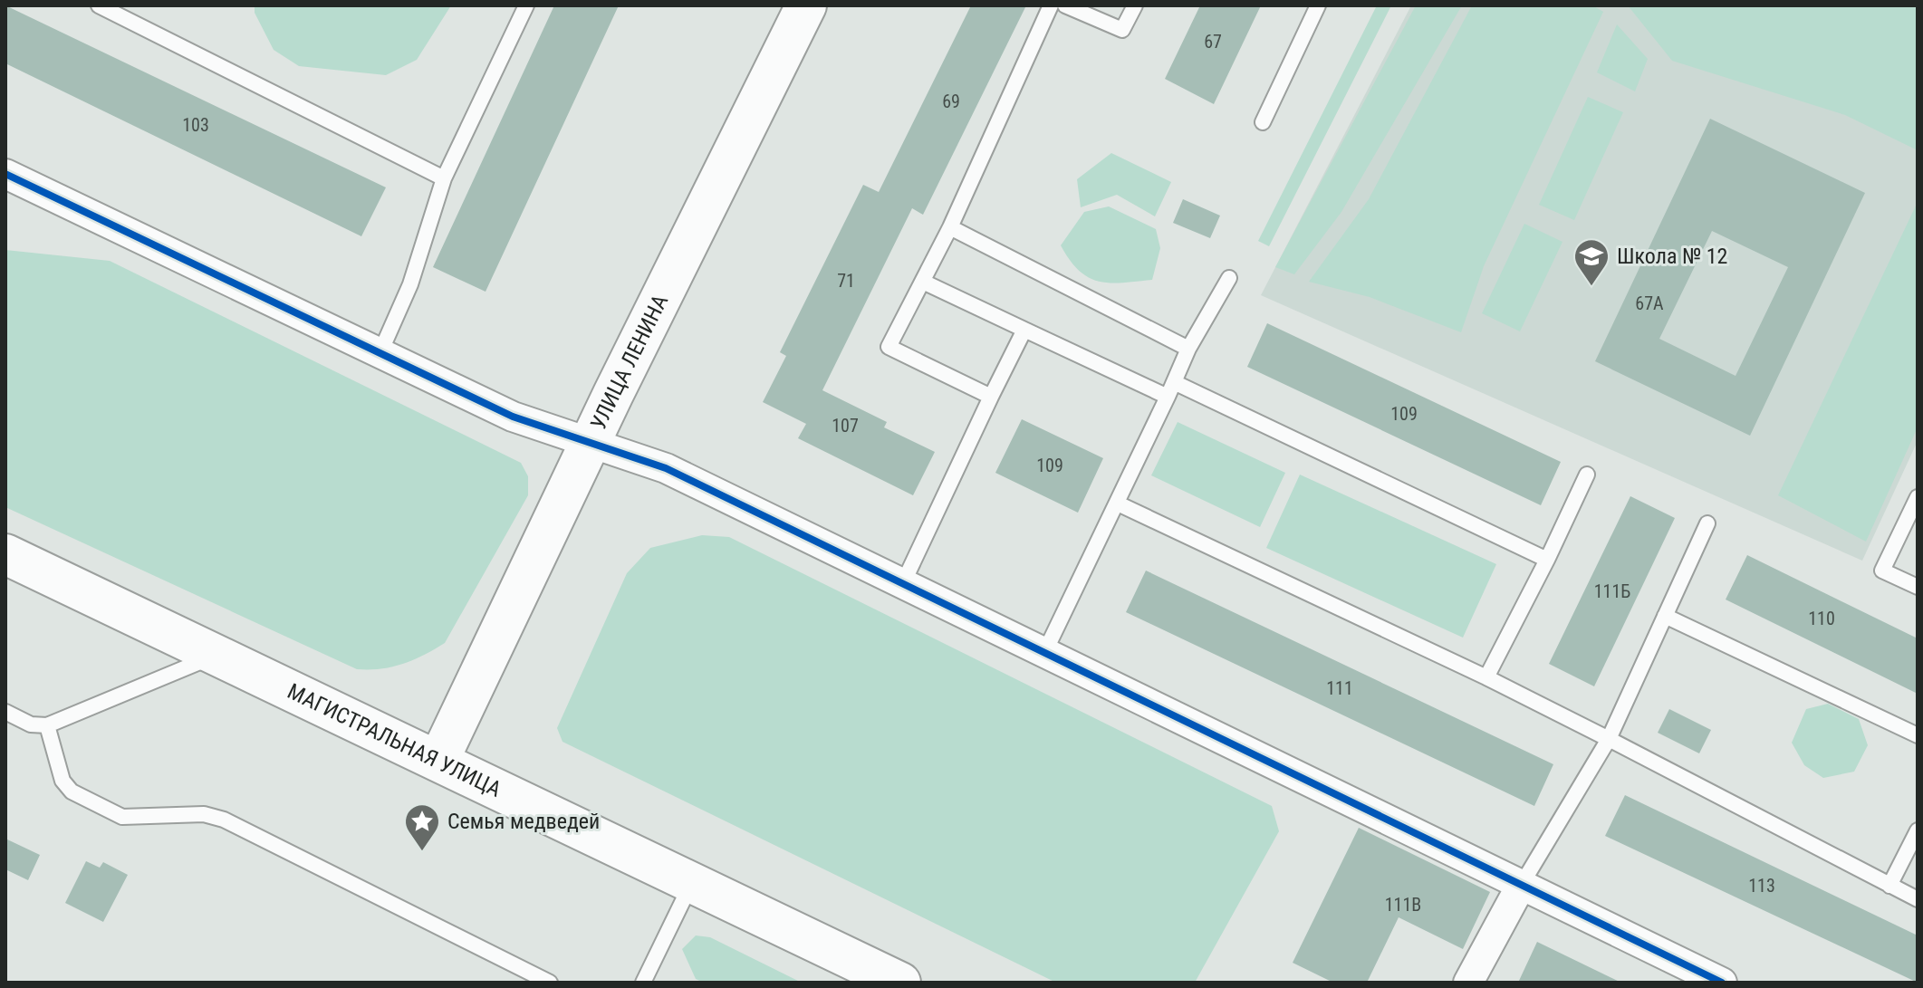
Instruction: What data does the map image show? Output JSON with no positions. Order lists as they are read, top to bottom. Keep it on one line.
{"streets":{"main road":["УЛИЦА ЛЕНИНА","МАГИСТРАЛЬНАЯ УЛИЦА"]},"crossings":[["УЛИЦА ЛЕНИНА","МАГИСТРАЛЬНАЯ УЛИЦА"]],"places":{"school or university":["Школа № 12"],"place":["Семья медведей"]},"house_numbers":["67","69","103","71","67А","109","107","109","111Б","110","111","113","111В"]}
